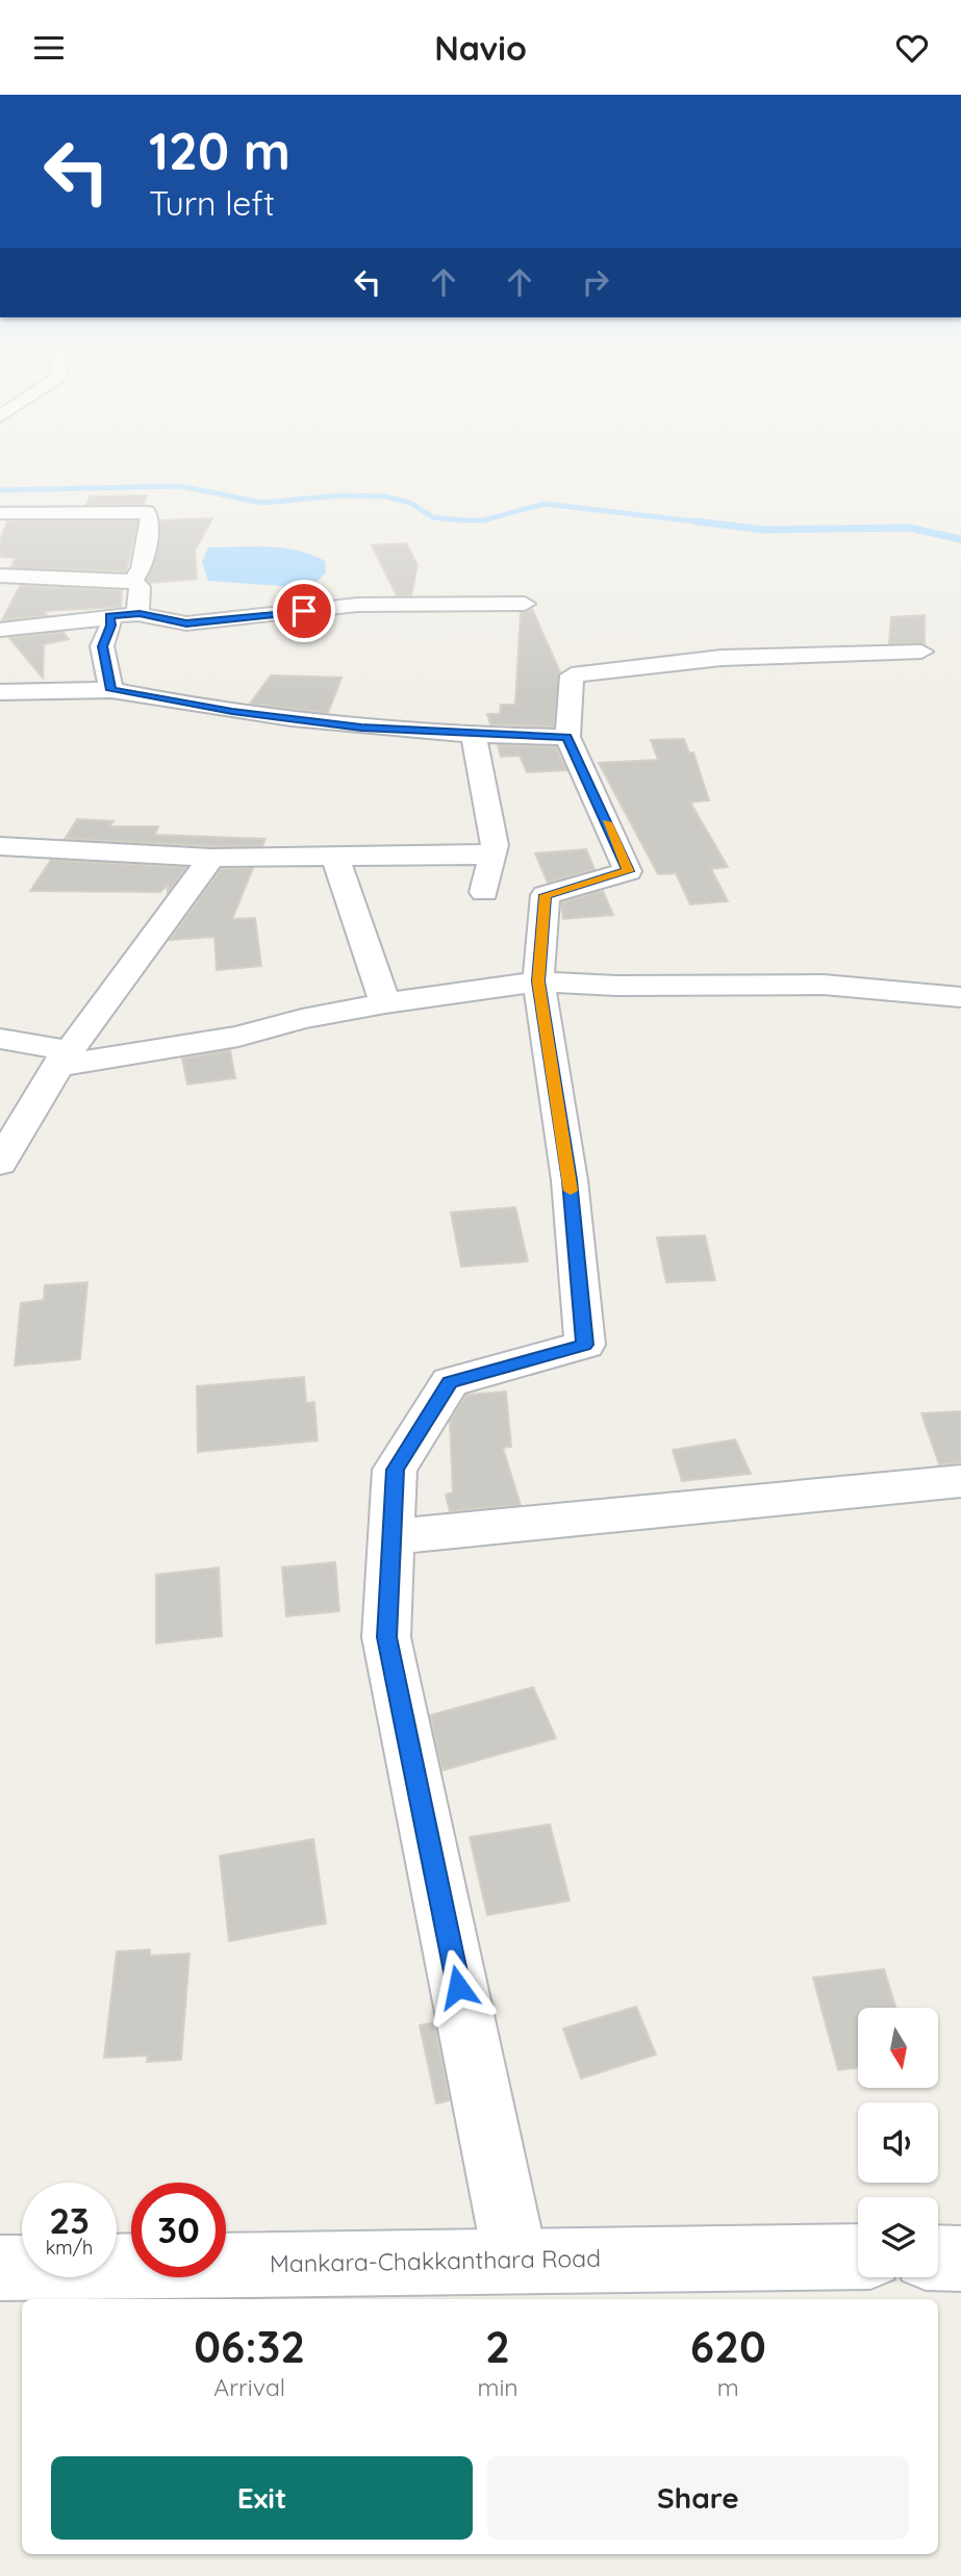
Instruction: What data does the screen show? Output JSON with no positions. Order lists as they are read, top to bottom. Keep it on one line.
{"streets":{"street":["Mankara-Chakkanthara Road"]},"north":"bottom","page":{"header":"Navio","turn":["120 m","Turn left"],"speed":"23 km/h","limit":"30","eta":["06:32","Arrival","2","min","620","m"],"buttons":["Exit","Share"]}}
